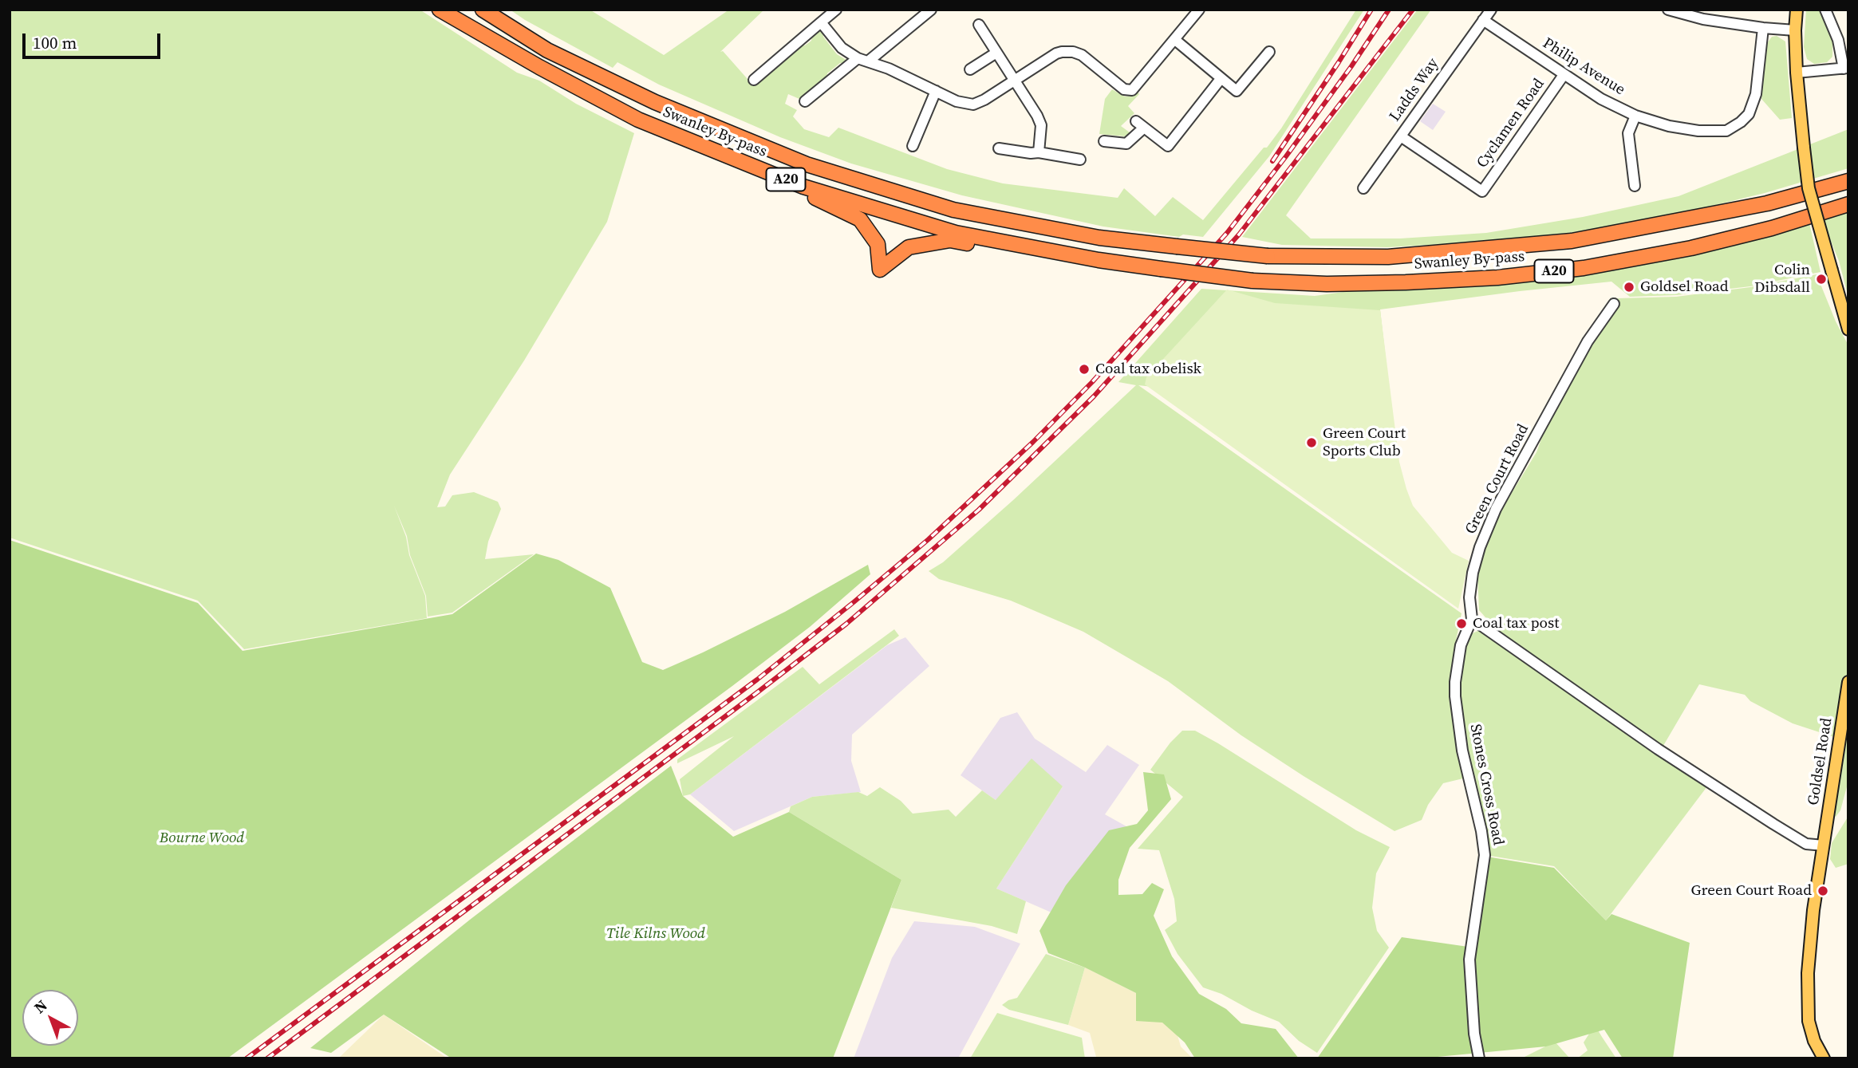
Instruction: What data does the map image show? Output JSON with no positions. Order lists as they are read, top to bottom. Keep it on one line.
{"streets":{"highway":["Swanley By-pass","A20"],"main road":["Goldsel Road"],"street":["Philip Avenue","Ladds Way","Cyclamen Road","Green Court Road","Stones Cross Road"]},"crossings":[["Philip Avenue","Ladds Way"],["Philip Avenue","Cyclamen Road"],["Ladds Way","Cyclamen Road"],["Green Court Road","Stones Cross Road"]],"parks":["Bourne Wood","Tile Kilns Wood"],"places":["Colin Dibsdall","Goldsel Road","Coal tax obelisk","Green Court Sports Club","Coal tax post","Green Court Road"],"scale_bar":"100 m","north":"top left"}
